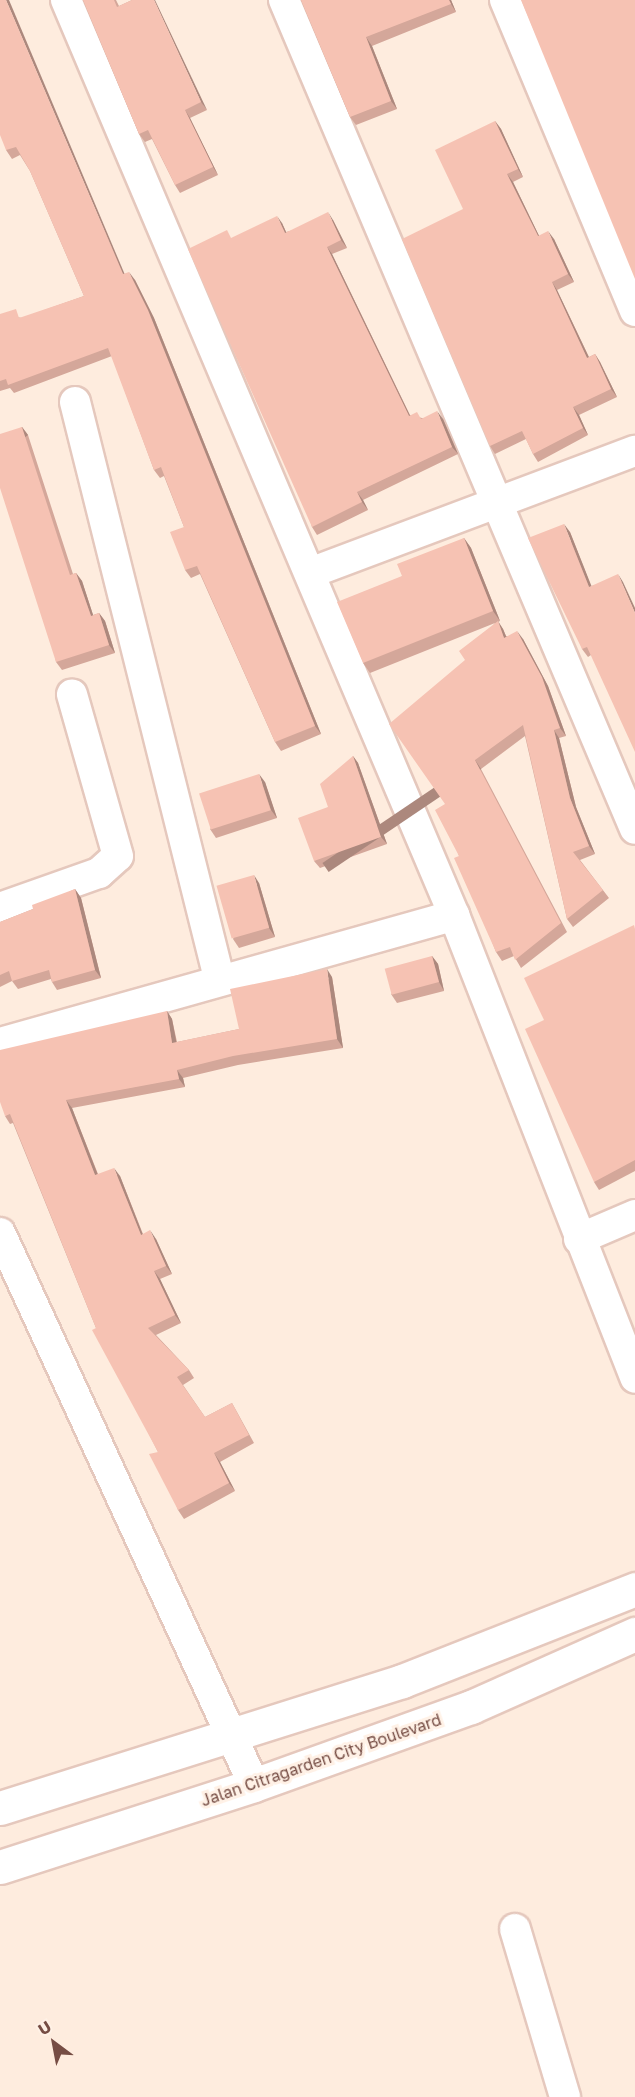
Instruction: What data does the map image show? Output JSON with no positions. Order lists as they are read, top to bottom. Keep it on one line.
{"streets":{"main road":["Jalan Citragarden City Boulevard"]},"north":"top left"}
